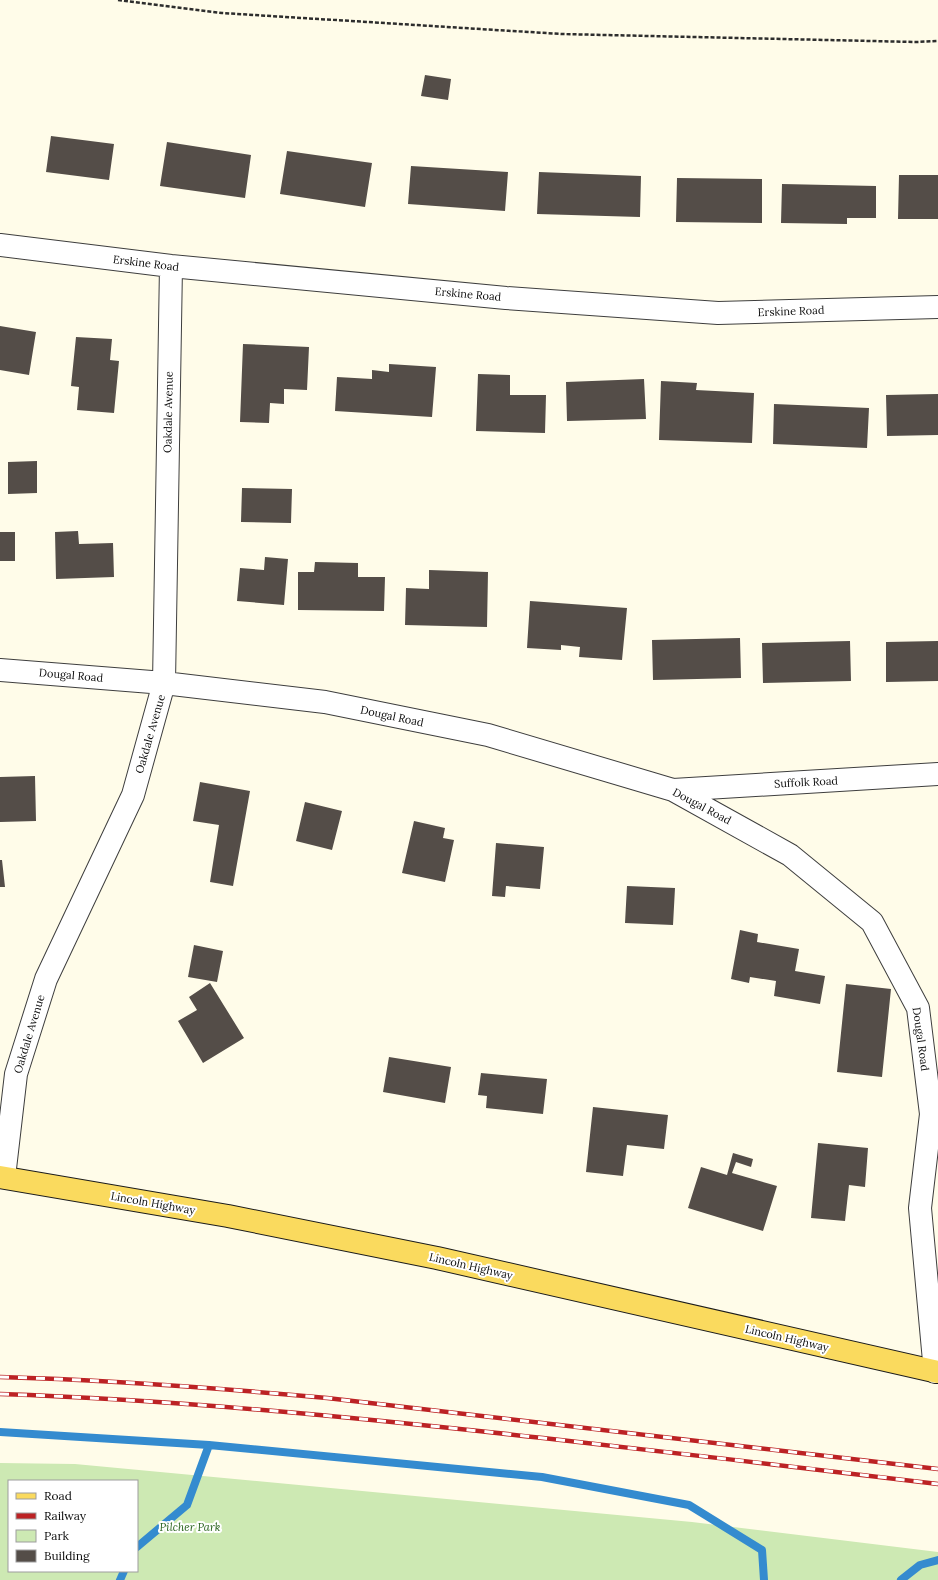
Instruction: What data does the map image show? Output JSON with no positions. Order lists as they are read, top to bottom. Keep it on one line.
{"streets":{"main road":["Lincoln Highway"],"street":["Erskine Road","Oakdale Avenue","Dougal Road","Suffolk Road"]},"crossings":[["Erskine Road","Oakdale Avenue"],["Oakdale Avenue","Dougal Road"],["Oakdale Avenue","Lincoln Highway"],["Dougal Road","Suffolk Road"],["Dougal Road","Lincoln Highway"]],"parks":["Pilcher Park"],"legend":["Road","Railway","Park","Building"]}
